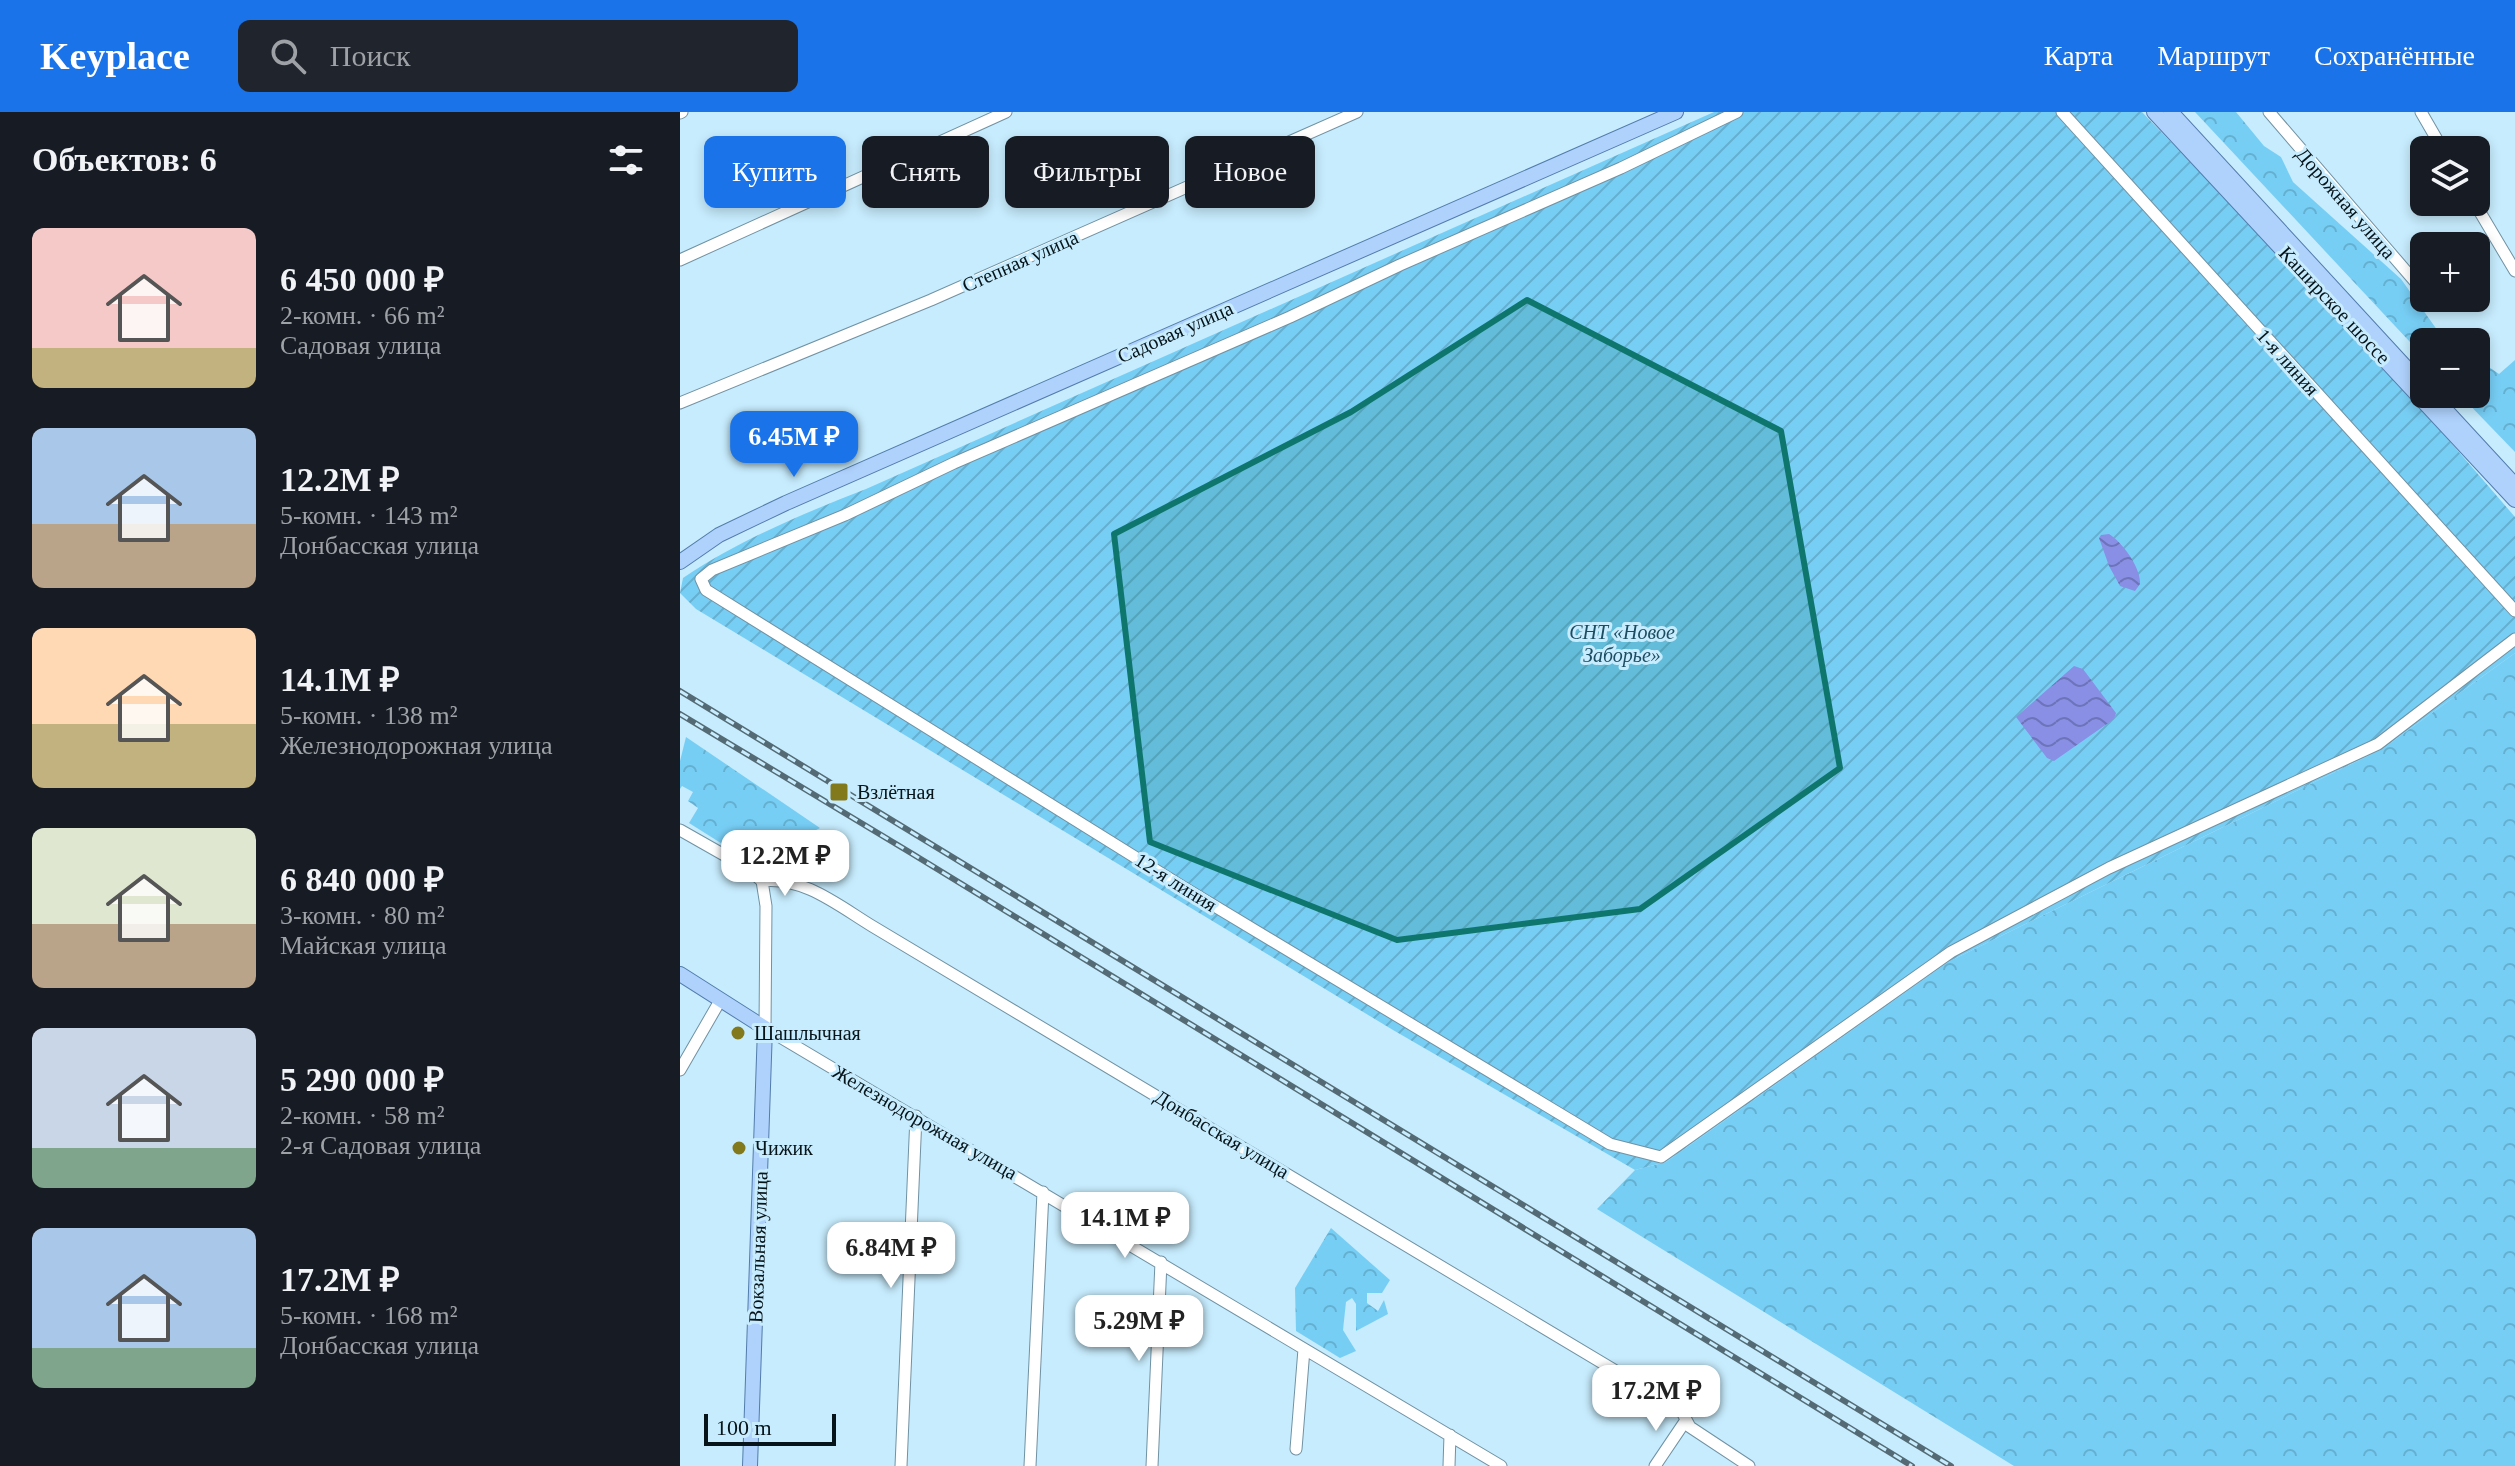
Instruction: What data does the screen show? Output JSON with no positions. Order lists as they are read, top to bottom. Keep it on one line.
{"streets":{"main road":["Каширское шоссе","Садовая улица","Железнодорожная улица","Вокзальная улица"],"street":["Дорожная улица","Степная улица","1-я линия","12-я линия","Донбасская улица"]},"crossings":[["Железнодорожная улица","Вокзальная улица"]],"parks":["СНТ «Новое Заборье»"],"places":{"transit":["Взлётная"],"other":["Шашлычная","Чижик"]},"scale_bar":"100 m","page":{"header":"Keyplace","search":"Поиск","nav":["Карта","Маршрут","Сохранённые"],"heading":"Объектов: 6","map_buttons":["+","−"],"chip":["Купить","Снять","Фильтры","Новое"],"list":[{"name":"6 450 000 ₽","note":"2-комн. · 66 m² · Садовая улица"},{"name":"12.2M ₽","note":"5-комн. · 143 m² · Донбасская улица"},{"name":"14.1M ₽","note":"5-комн. · 138 m² · Железнодорожная улица"},{"name":"6 840 000 ₽","note":"3-комн. · 80 m² · Майская улица"},{"name":"5 290 000 ₽","note":"2-комн. · 58 m² · 2-я Садовая улица"},{"name":"17.2M ₽","note":"5-комн. · 168 m² · Донбасская улица"}],"price":["6.45M ₽","12.2M ₽","14.1M ₽","6.84M ₽","5.29M ₽","17.2M ₽"],"scale":"100 m"}}
